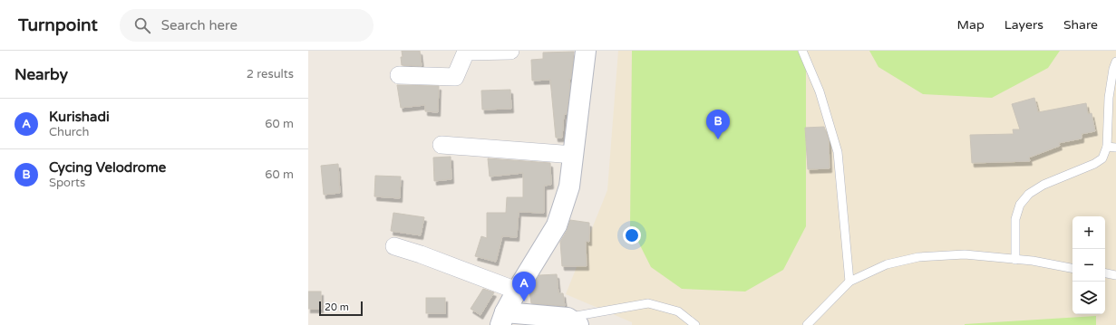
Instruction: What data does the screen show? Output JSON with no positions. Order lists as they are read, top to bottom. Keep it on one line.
{"scale_bar":"20 m","page":{"header":"Turnpoint","search":"Search here","nav":["Map","Layers","Share"],"heading":["Nearby","2 results"],"list":[{"mark":"A","name":"Kurishadi","note":"Church","value":"60 m"},{"mark":"B","name":"Cycing Velodrome","note":"Sports","value":"60 m"}],"pins":["B","A"],"map_buttons":["+","−"],"scale":"20 m"}}
